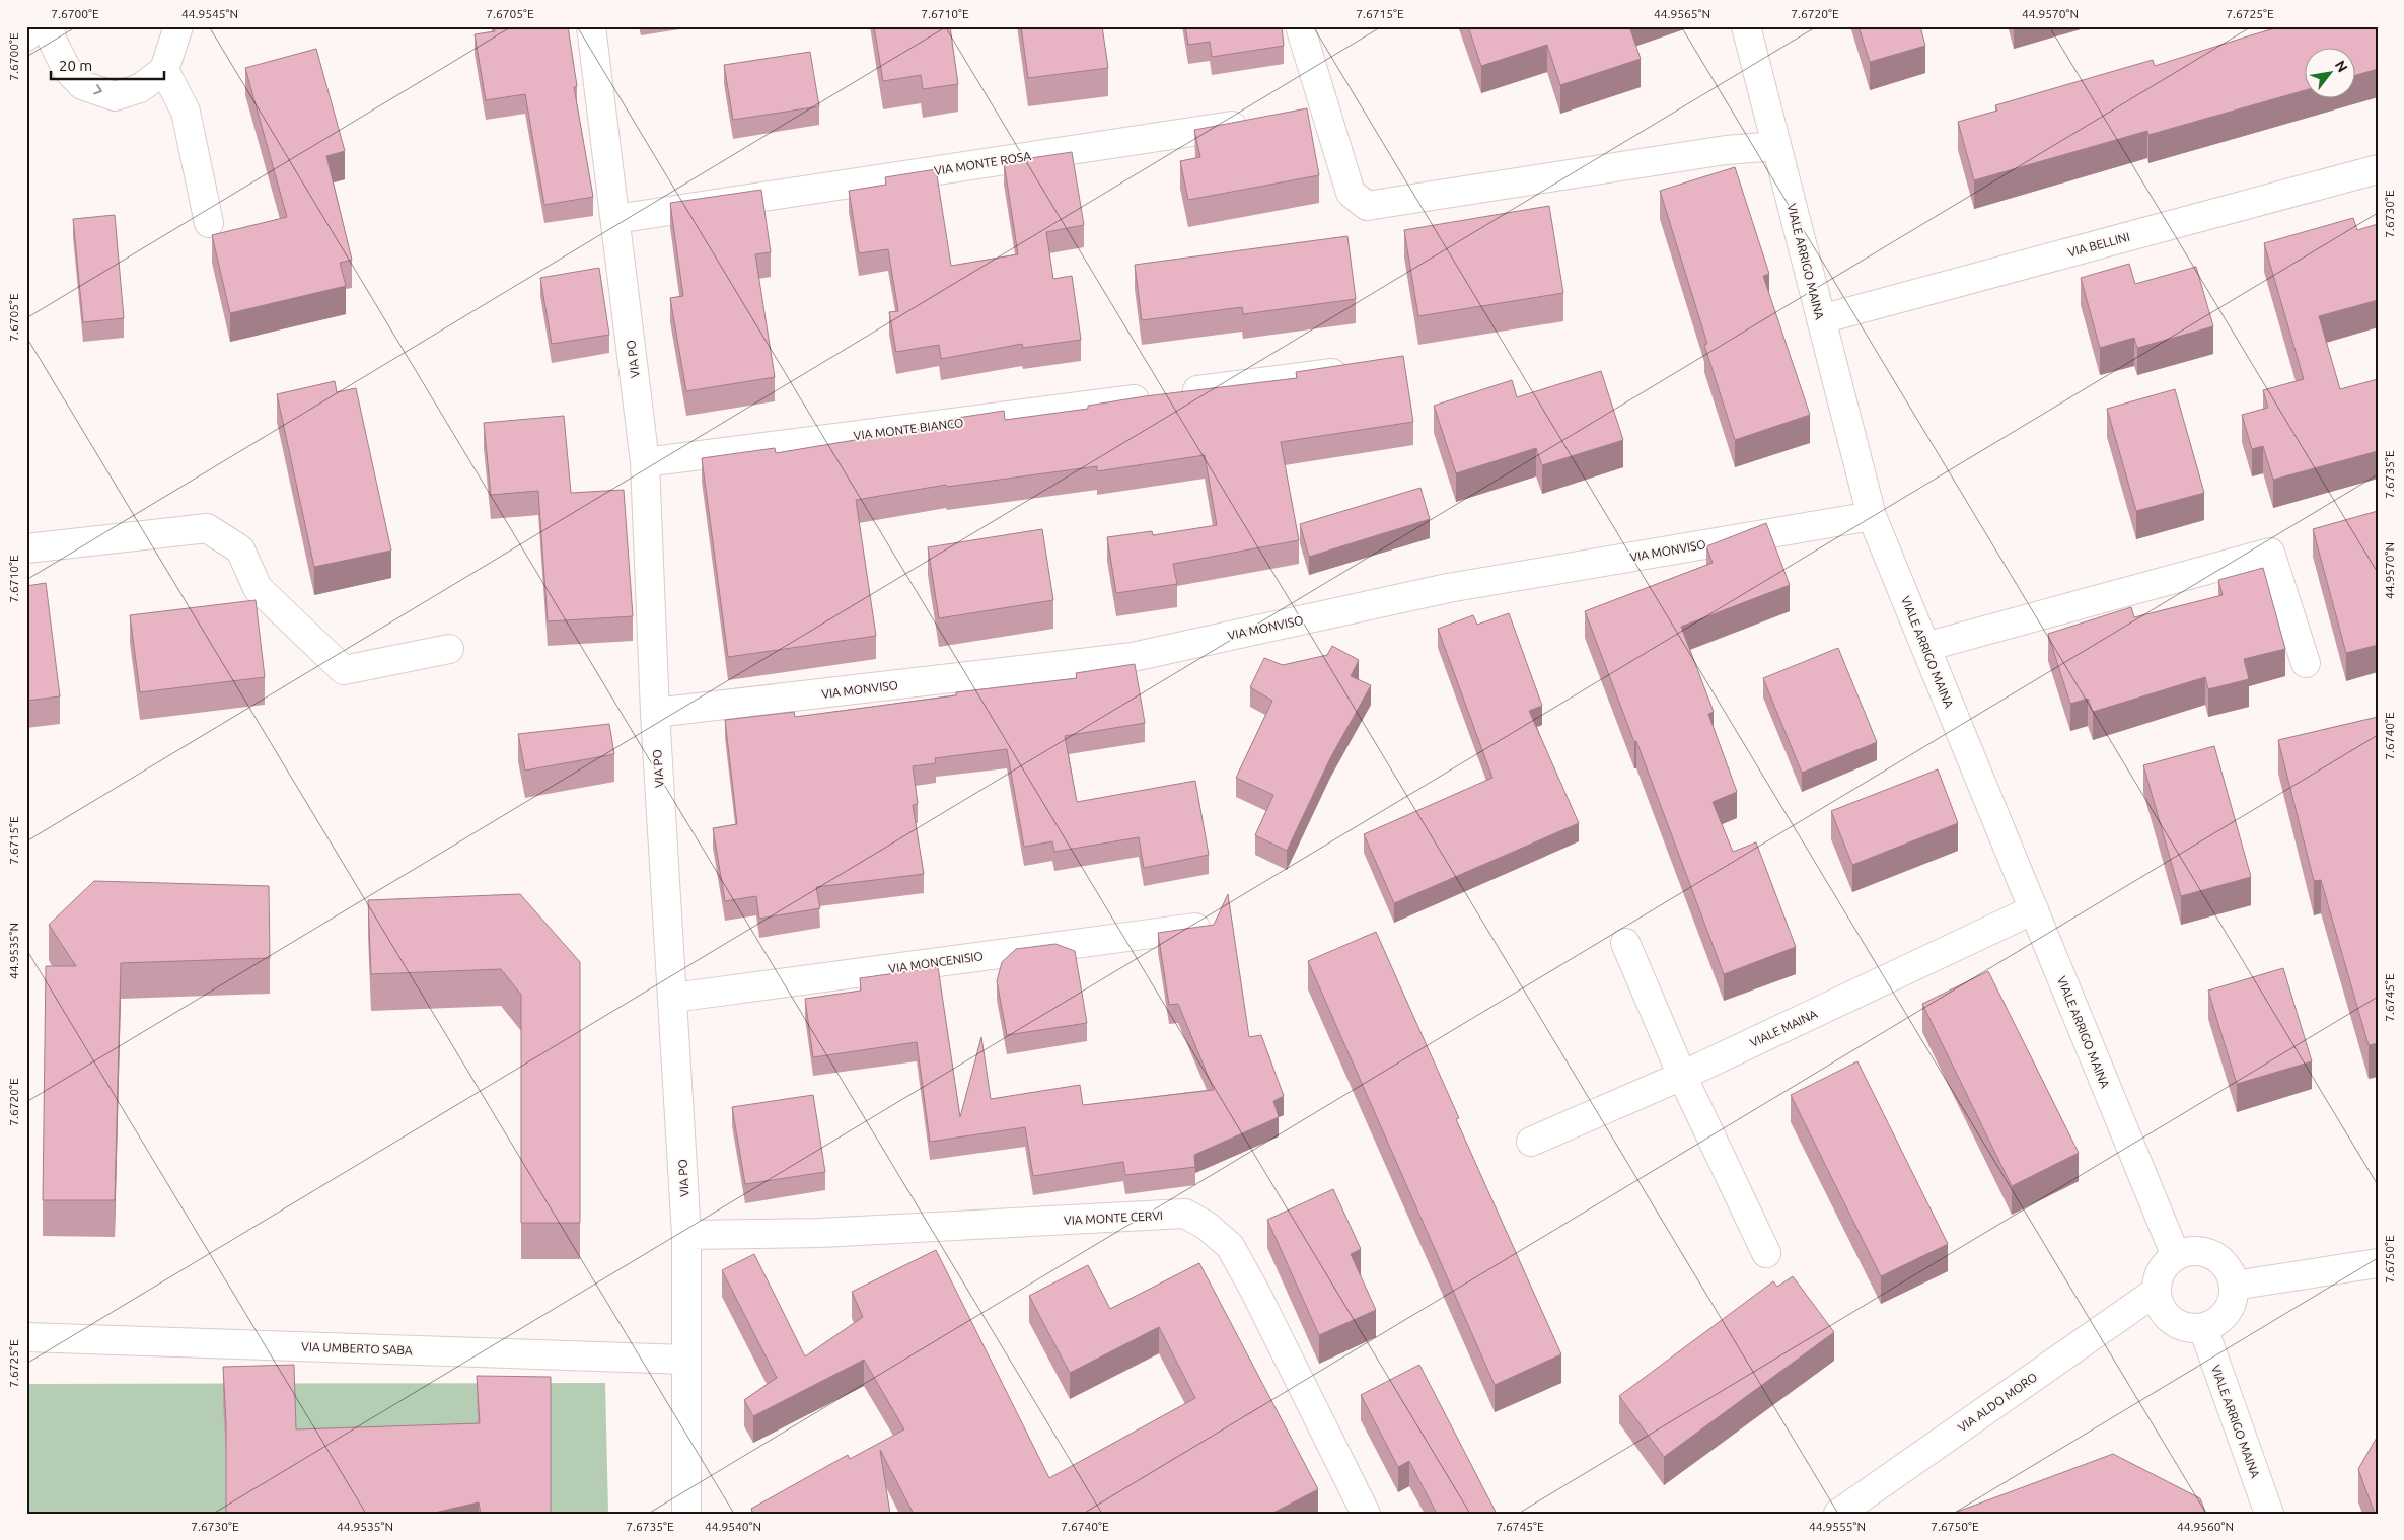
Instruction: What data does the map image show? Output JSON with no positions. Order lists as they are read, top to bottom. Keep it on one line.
{"streets":{"street":["VIA MONTE ROSA","VIA BELLINI","VIALE ARRIGO MAINA","VIA PO","VIA MONTE BIANCO","VIA MONVISO","VIA MONCENISIO","VIALE MAINA","VIA MONTE CERVI","VIA UMBERTO SABA","VIA ALDO MORO"]},"crossings":[["VIA MONTE ROSA","VIA PO"],["VIA BELLINI","VIALE ARRIGO MAINA"],["VIALE ARRIGO MAINA","VIA MONVISO"],["VIALE ARRIGO MAINA","VIALE MAINA"],["VIALE ARRIGO MAINA","VIA ALDO MORO"],["VIA PO","VIA MONTE BIANCO"],["VIA PO","VIA MONVISO"],["VIA PO","VIA MONCENISIO"],["VIA PO","VIA MONTE CERVI"],["VIA PO","VIA UMBERTO SABA"]],"scale_bar":"20 m","north":"top right","coordinates":["7.6700°E","44.9545°N","7.6705°E","7.6710°E","7.6715°E","44.9565°N","7.6720°E","44.9570°N","7.6725°E","7.6730°E","7.6735°E","7.6740°E","44.9535°N","7.6745°E","7.6750°E","44.9540°N","44.9555°N","44.9560°N"]}
